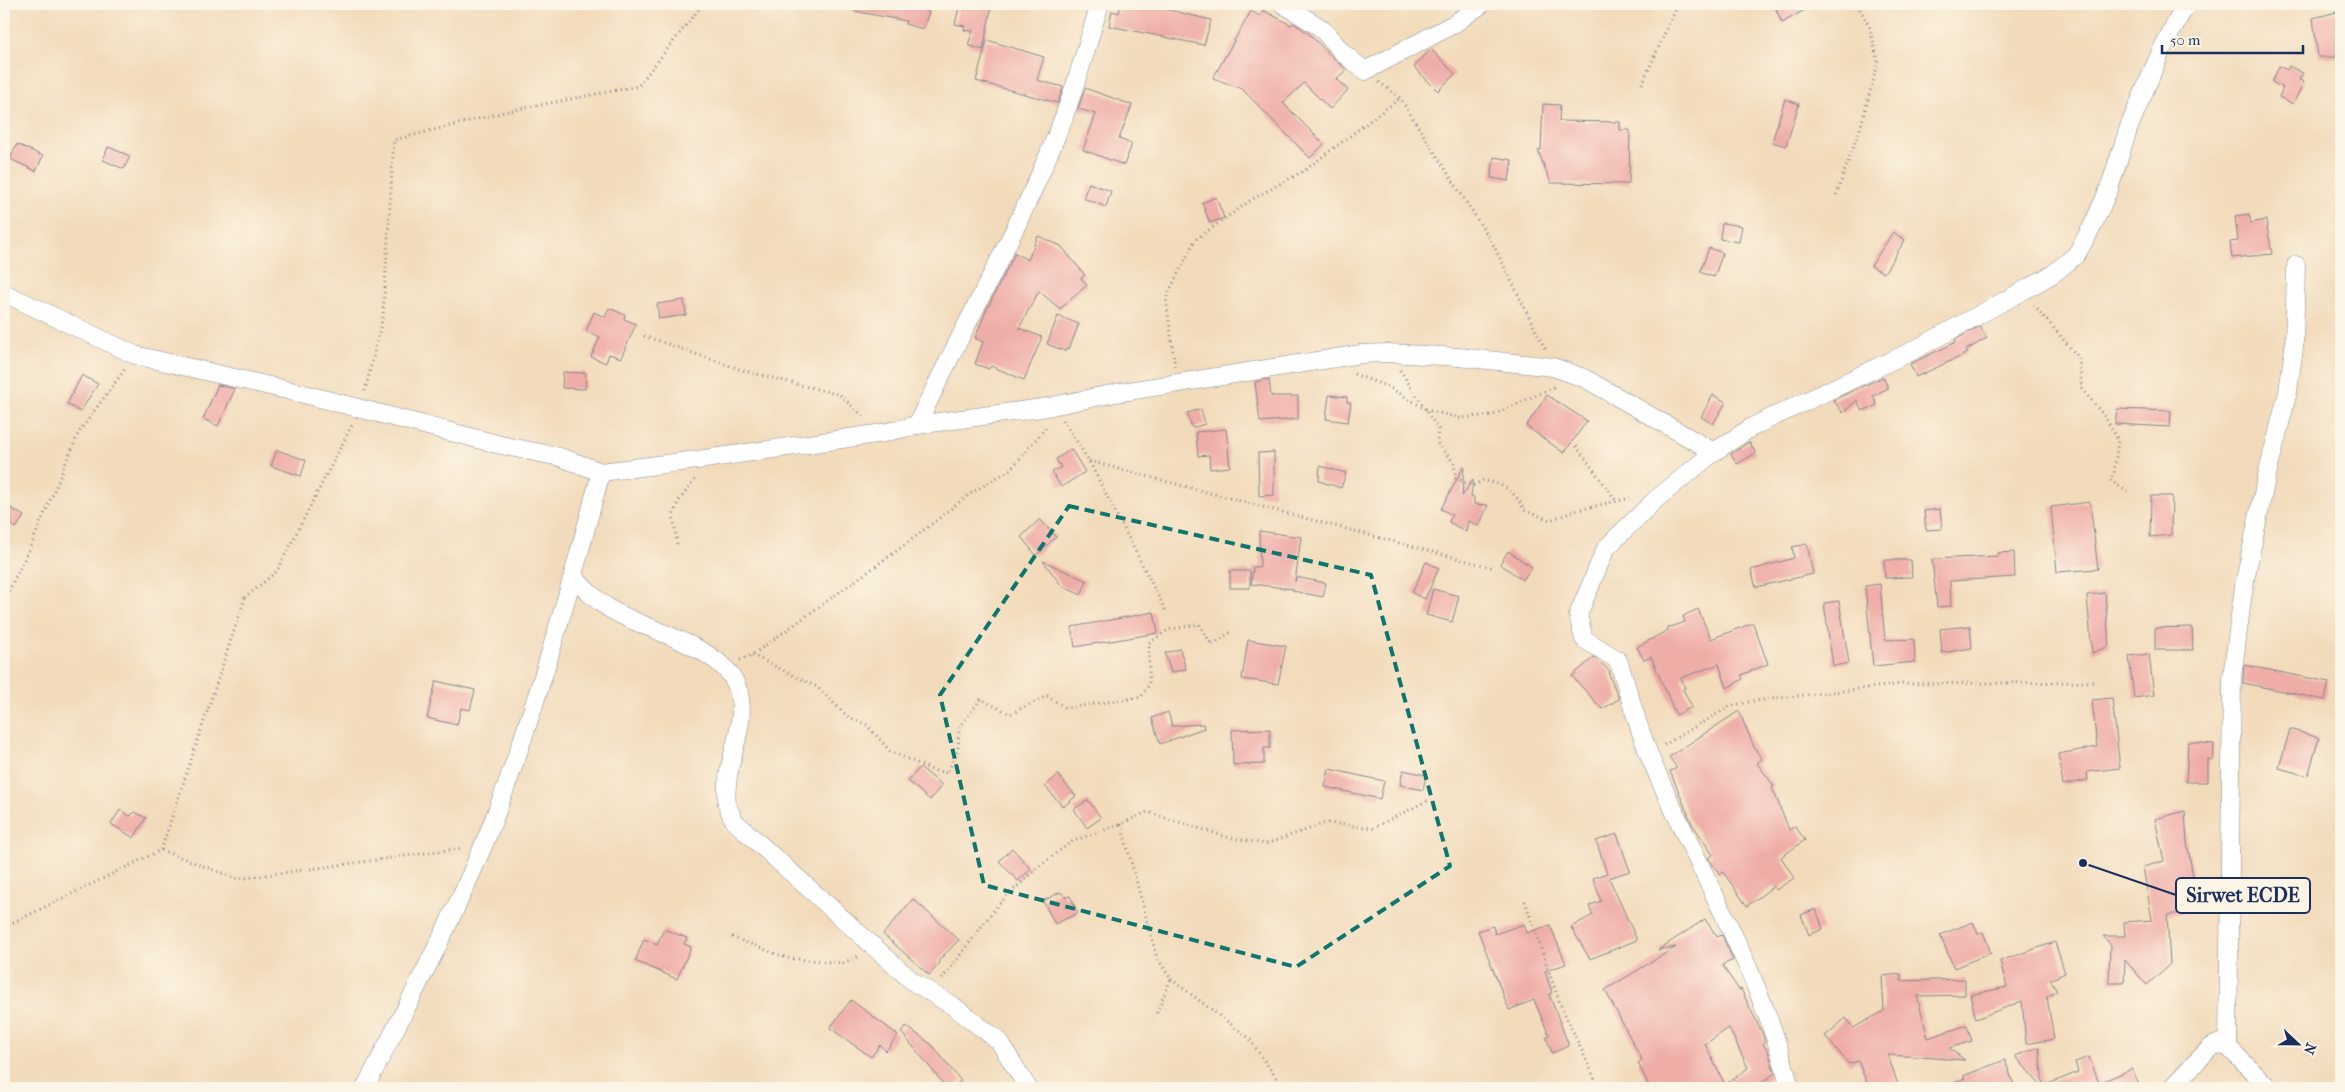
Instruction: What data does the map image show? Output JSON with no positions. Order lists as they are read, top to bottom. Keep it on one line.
{"places":["Sirwet ECDE"],"scale_bar":"50 m","north":"right"}
